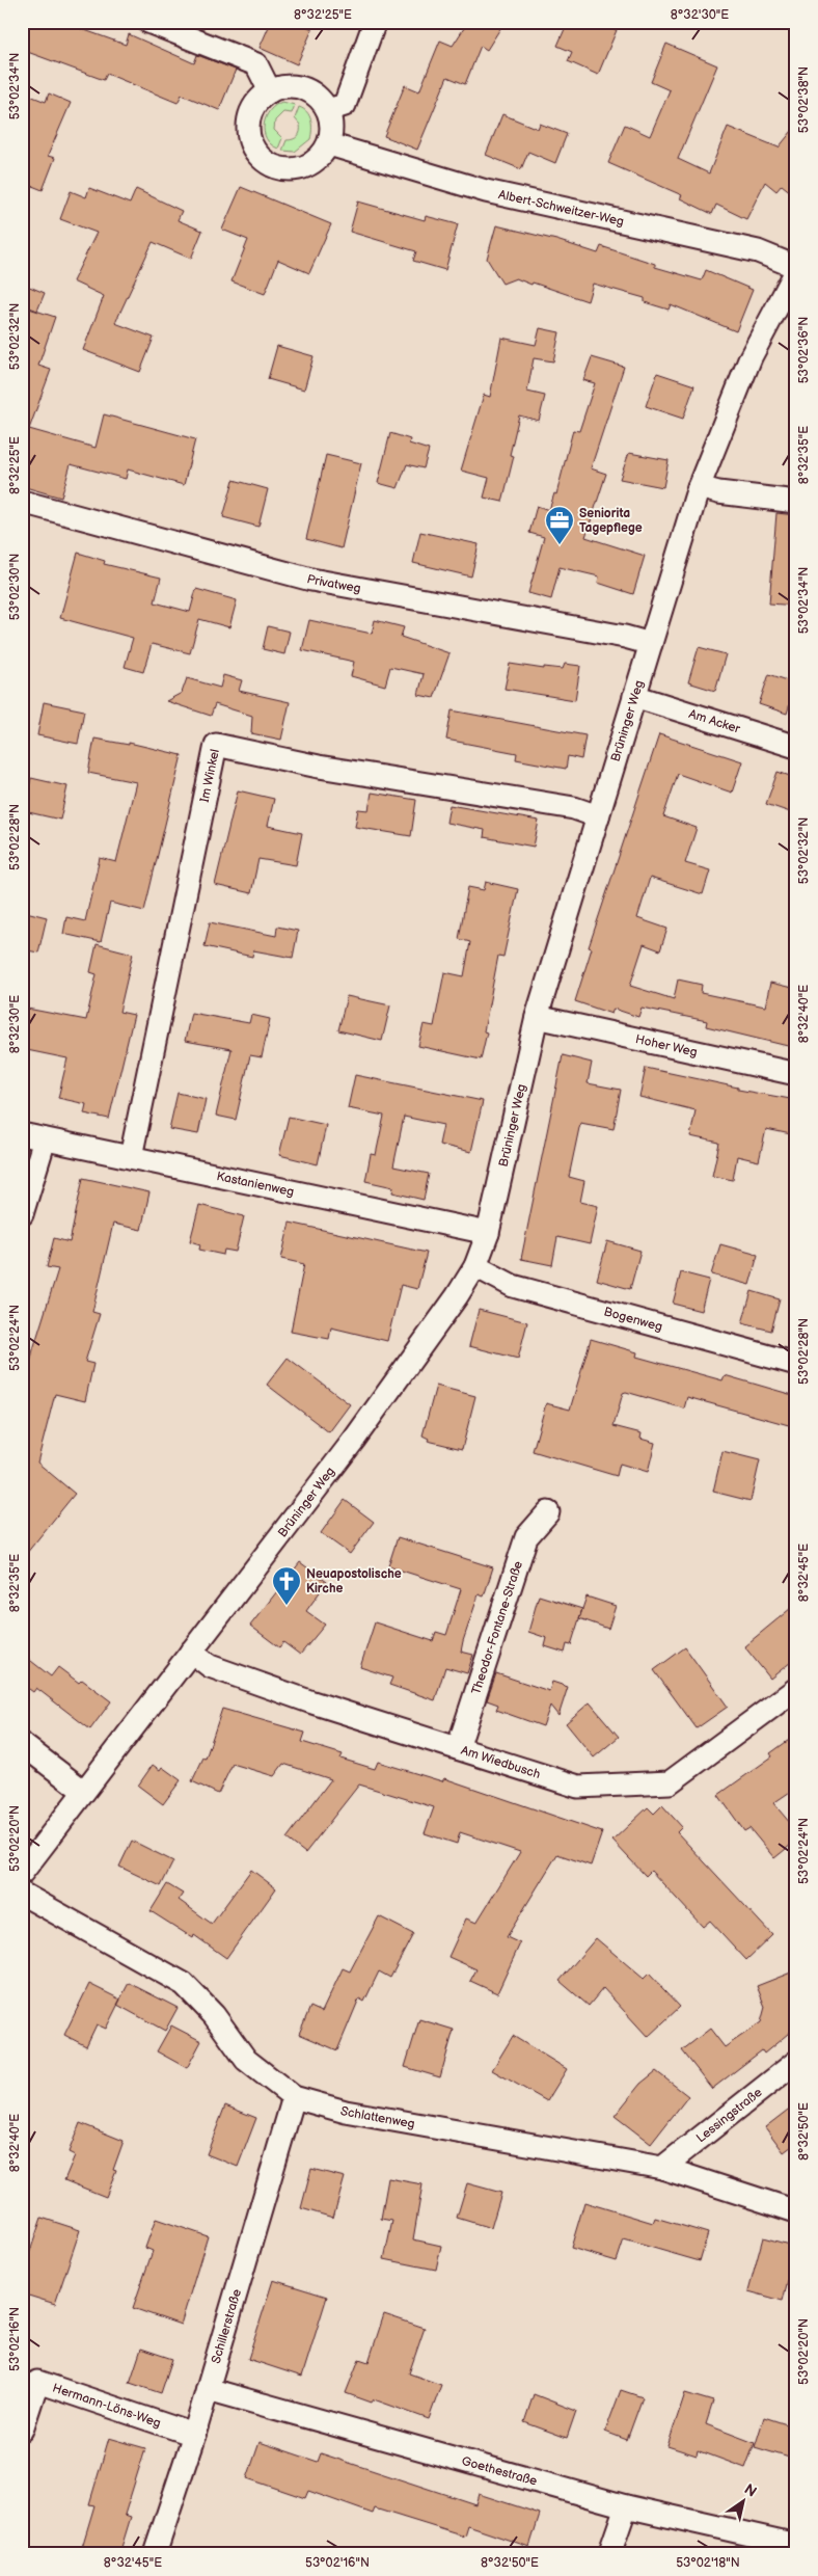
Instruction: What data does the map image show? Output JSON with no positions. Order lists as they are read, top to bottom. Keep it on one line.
{"streets":{"street":["Albert-Schweitzer-Weg","Privatweg","Brüninger Weg","Am Acker","Im Winkel","Hoher Weg","Kastanienweg","Bogenweg","Theodor-Fontane-Straße","Am Wiedbusch","Lessingstraße","Schlattenweg","Schillerstraße","Hermann-Löns-Weg","Goethestraße"]},"crossings":[["Privatweg","Brüninger Weg"],["Brüninger Weg","Am Acker"],["Brüninger Weg","Im Winkel"],["Brüninger Weg","Hoher Weg"],["Brüninger Weg","Kastanienweg"],["Brüninger Weg","Bogenweg"],["Brüninger Weg","Am Wiedbusch"],["Im Winkel","Kastanienweg"],["Theodor-Fontane-Straße","Am Wiedbusch"],["Lessingstraße","Schlattenweg"],["Schlattenweg","Schillerstraße"],["Schillerstraße","Hermann-Löns-Weg"],["Schillerstraße","Goethestraße"]],"places":{"office":["Seniorita Tagepflege"],"church":["Neuapostolische Kirche"]},"north":"top right","coordinates":["8°32'25\"E","8°32'30\"E","53°02'34\"N","53°02'38\"N","53°02'32\"N","53°02'36\"N","8°32'35\"E","53°02'30\"N","53°02'28\"N","8°32'40\"E","53°02'24\"N","8°32'45\"E","53°02'20\"N","8°32'50\"E","53°02'16\"N","53°02'18\"N"]}
